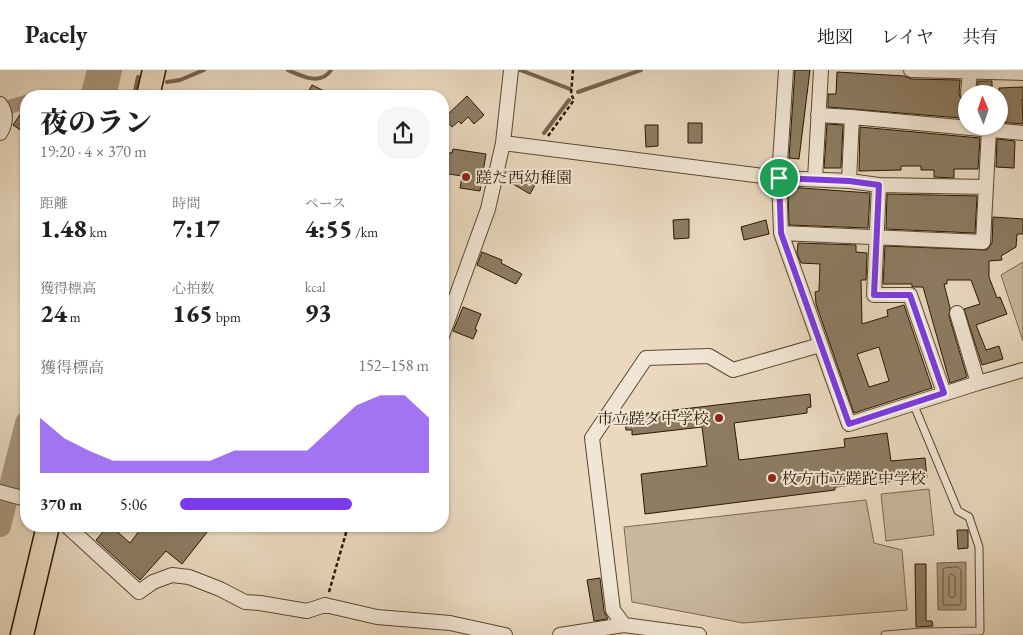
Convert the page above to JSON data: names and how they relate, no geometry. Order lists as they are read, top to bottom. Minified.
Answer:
{"places":["蹉だ西幼稚園","市立蹉ダ中学校","枚方市立蹉跎中学校"],"north":"top","page":{"header":"Pacely","nav":["地図","レイヤ","共有"],"heading":["夜のラン","19:20 · 4 × 370 m"],"stats":[["距離","1.48 km"],["時間","7:17"],["ペース","4:55 /km"],["獲得標高","24 m"],["心拍数","165 bpm"],["kcal","93"]],"chart":["獲得標高","152–158 m"],"list":[{"name":"370 m","note":"5:06"}]}}
